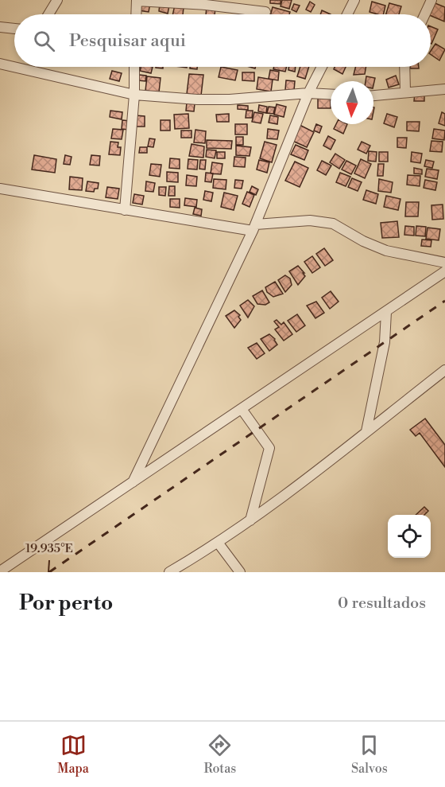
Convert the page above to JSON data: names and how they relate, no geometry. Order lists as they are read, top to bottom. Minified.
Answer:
{"north":"bottom","page":{"search":"Pesquisar aqui","heading":["Por perto","0 resultados"],"nav":["Mapa","Rotas","Salvos"]},"coordinates":["19.935°E"]}
